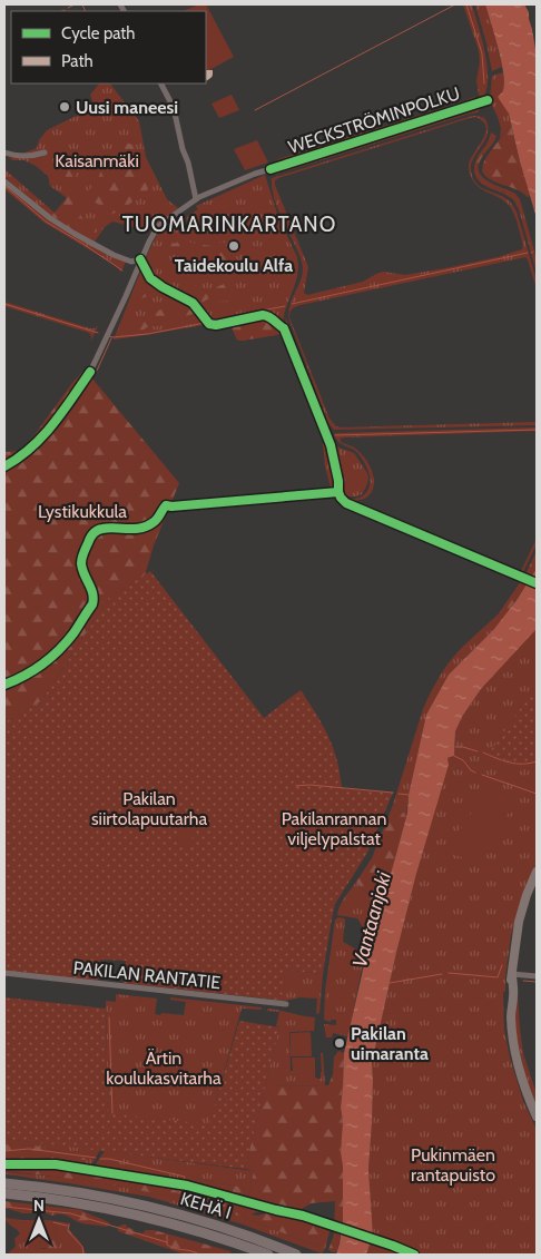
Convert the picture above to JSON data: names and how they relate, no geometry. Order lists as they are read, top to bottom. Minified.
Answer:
{"streets":{"highway":["KEHÄ I"],"street":["WECKSTRÖMINPOLKU","PAKILAN RANTATIE"]},"districts":["TUOMARINKARTANO"],"water":["Vantaanjoki"],"parks":["Kaisanmäki","Lystikukkula","Pakilan siirtolapuutarha","Pakilanrannan viljelypalstat","Ärtin koulukasvitarha","Pukinmäen rantapuisto"],"places":["Uusi maneesi","Taidekoulu Alfa","Pakilan uimaranta"],"legend":["Cycle path","Path"],"north":"top"}
